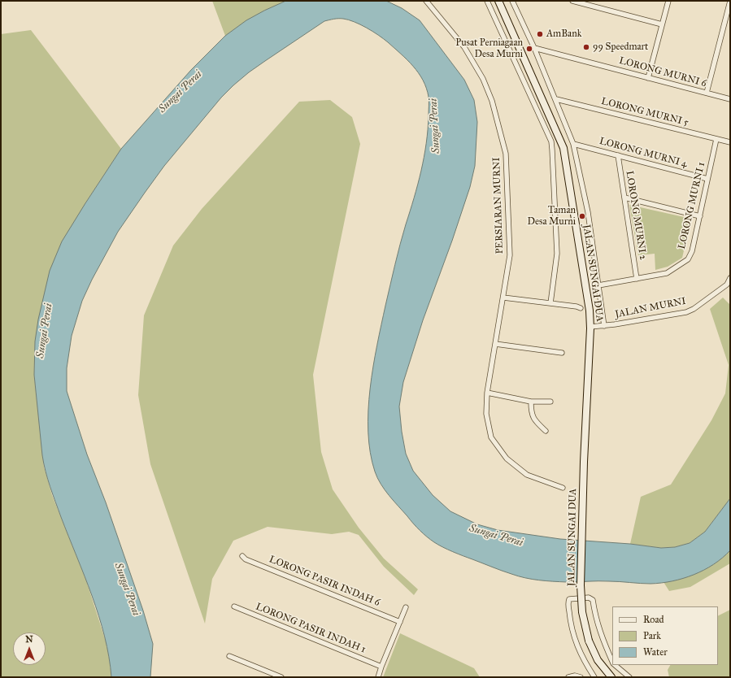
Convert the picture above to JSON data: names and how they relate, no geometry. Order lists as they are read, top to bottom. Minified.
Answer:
{"streets":{"main road":["JALAN SUNGAI DUA"],"street":["LORONG MURNI 6","LORONG MURNI 5","LORONG MURNI 4","PERSIARAN MURNI","LORONG MURNI 1","LORONG MURNI 2","JALAN MURNI","LORONG PASIR INDAH 6","LORONG PASIR INDAH 1"]},"crossings":[["LORONG MURNI 5","LORONG MURNI 1"],["LORONG MURNI 4","LORONG MURNI 1"],["LORONG MURNI 4","LORONG MURNI 2"],["LORONG MURNI 1","LORONG MURNI 2"],["JALAN SUNGAI DUA","JALAN MURNI"]],"water":["Sungai Perai"],"places":["AmBank","99 Speedmart","Pusat Perniagaan Desa Murni","Taman Desa Murni"],"legend":["Road","Park","Water"],"north":"top"}
